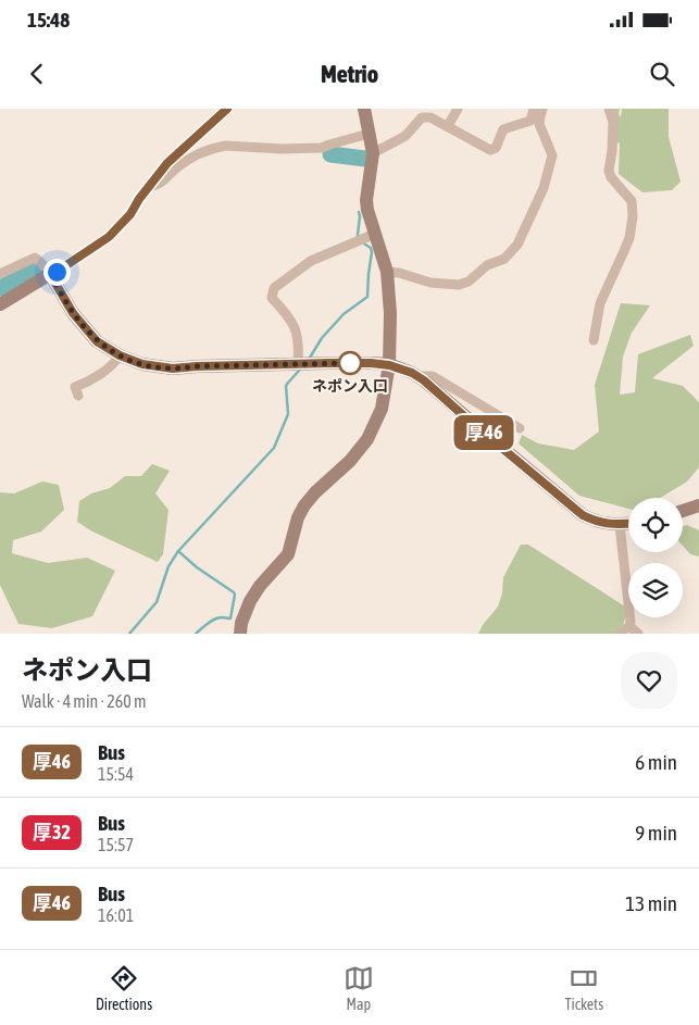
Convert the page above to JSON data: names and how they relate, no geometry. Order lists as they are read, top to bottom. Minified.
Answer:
{"places":["ネポン入口"],"lines":["bus line 厚46"],"page":{"status":"15:48","header":"Metrio","on_map":"厚46","heading":["ネポン入口","Walk · 4 min · 260 m"],"list":[{"mark":"厚46","name":"Bus","note":"15:54","value":"6 min"},{"mark":"厚32","name":"Bus","note":"15:57","value":"9 min"},{"mark":"厚46","name":"Bus","note":"16:01","value":"13 min"}],"tabs":["Directions","Map","Tickets"]}}
